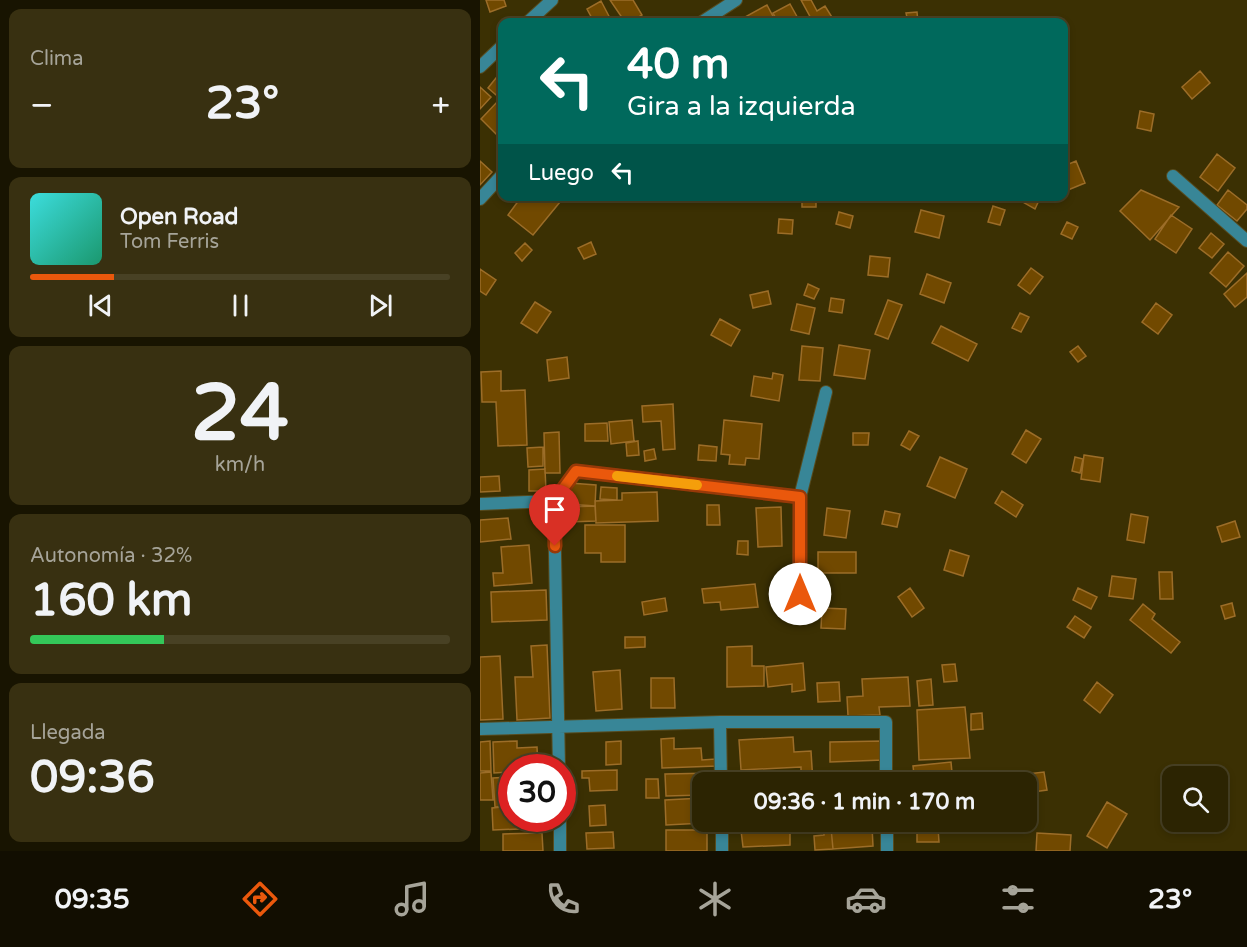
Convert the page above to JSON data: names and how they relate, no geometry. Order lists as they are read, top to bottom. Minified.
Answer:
{"page":{"tile":["Clima",["24","km/h"],["Autonomía · 32%","160 km"],["Llegada","09:36"]],"turn":["40 m","Gira a la izquierda"],"heat":["−","23°","+"],"then":"Luego","song":["Open Road","Tom Ferris"],"limit":"30","trip":"09:36 · 1 min · 170 m","tabs":["09:35","23°"]}}
